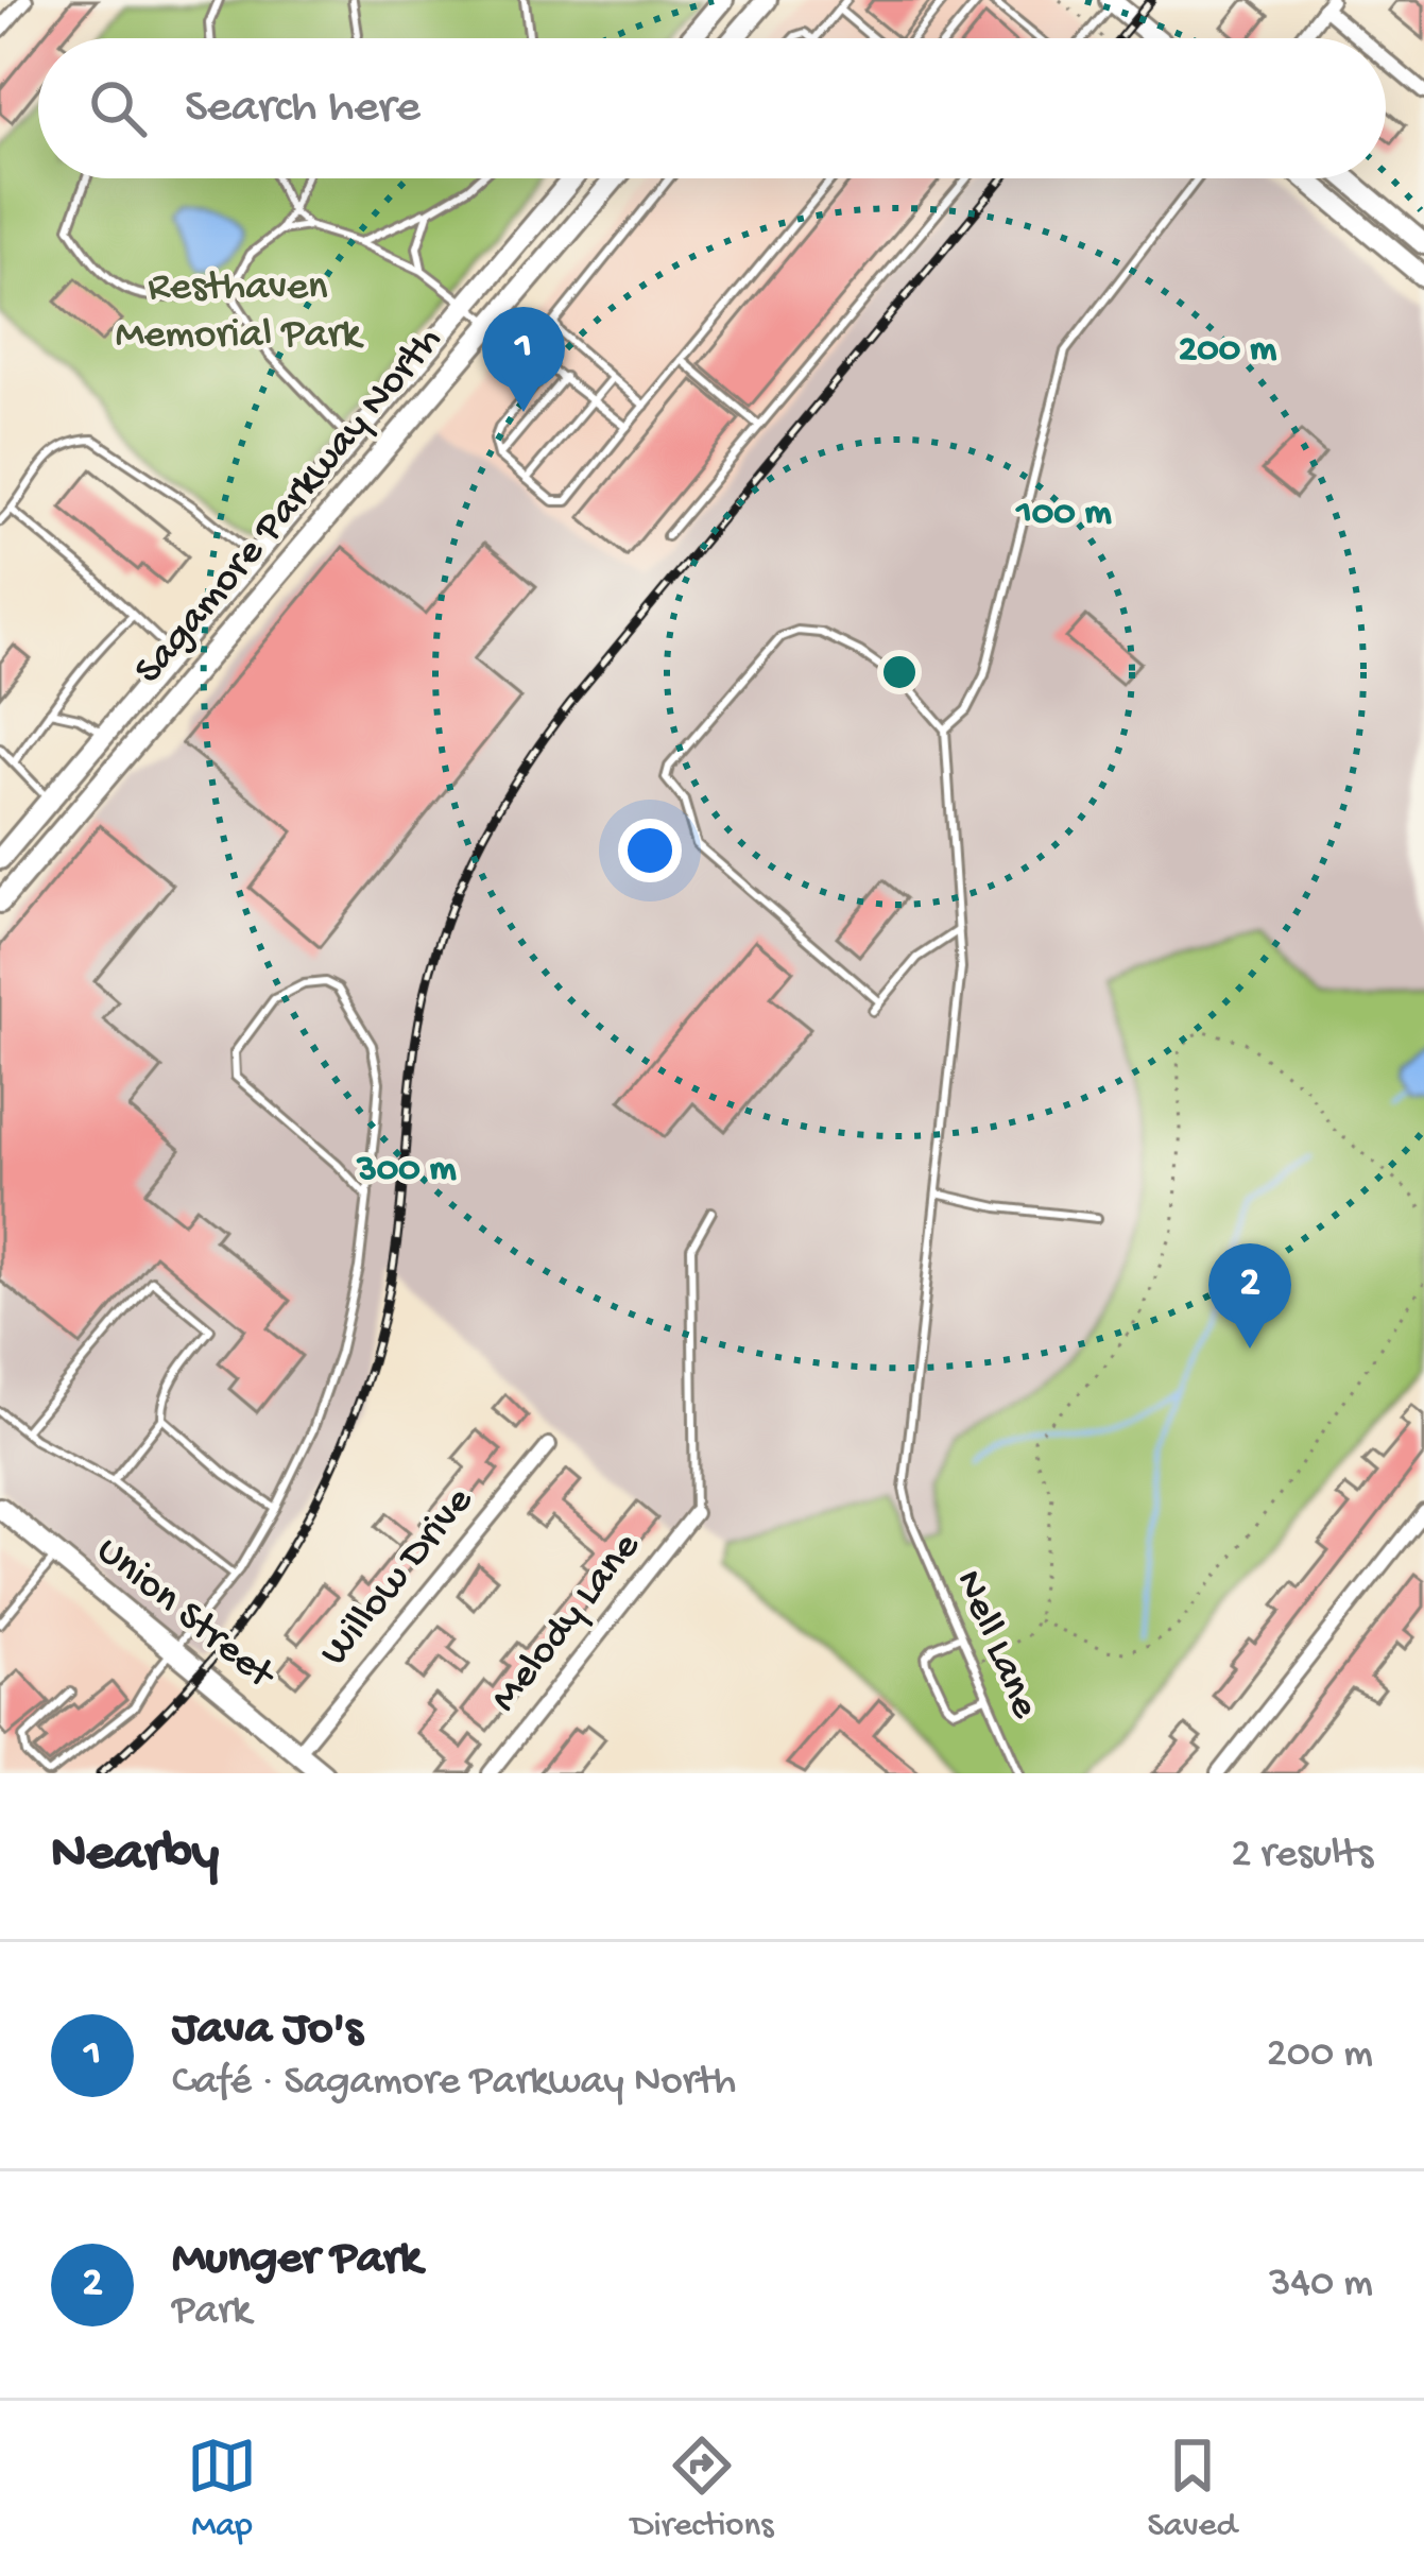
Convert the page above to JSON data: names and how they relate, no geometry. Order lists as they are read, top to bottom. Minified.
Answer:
{"streets":{"main road":["Sagamore Parkway North","Union Street"],"street":["Willow Drive","Melody Lane"],"lane":["Nell Lane"]},"crossings":[["Willow Drive","Union Street"]],"parks":["Resthaven Memorial Park"],"page":{"search":"Search here","pins":["1","2"],"heading":["Nearby","2 results"],"list":[{"mark":"1","name":"Java Jo's","note":"Café · Sagamore Parkway North","value":"200 m"},{"mark":"2","name":"Munger Park","note":"Park","value":"340 m"}],"nav":["Map","Directions","Saved"]},"rings":["200 m","100 m","300 m"]}
